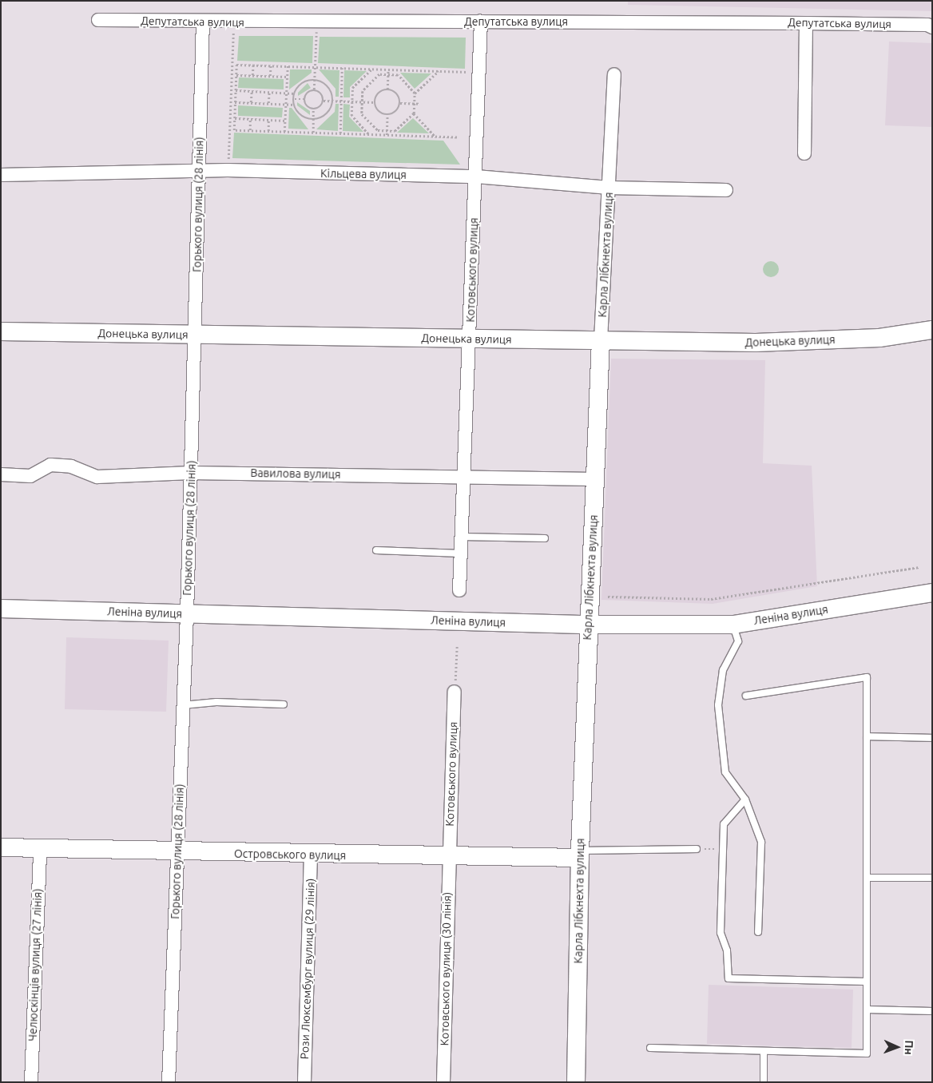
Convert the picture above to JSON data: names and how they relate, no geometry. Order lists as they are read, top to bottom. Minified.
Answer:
{"streets":{"street":["Депутатська вулиця","Кільцева вулиця","Горького вулиця (28 лiнiя)","Карла Лібкнехта вулиця","Котовського вулиця","Донецька вулиця","Вавилова вулиця","Леніна вулиця","Островського вулиця","Челюскінців вулиця (27 лiнiя)","Рози Люксембург вулиця (29 лiнiя)","Котовського вулиця (30 лiнiя)"]},"crossings":[["Депутатська вулиця","Горького вулиця (28 лiнiя)"],["Депутатська вулиця","Котовського вулиця"],["Кільцева вулиця","Горького вулиця (28 лiнiя)"],["Кільцева вулиця","Карла Лібкнехта вулиця"],["Кільцева вулиця","Котовського вулиця"],["Горького вулиця (28 лiнiя)","Донецька вулиця"],["Горького вулиця (28 лiнiя)","Вавилова вулиця"],["Горького вулиця (28 лiнiя)","Леніна вулиця"],["Горького вулиця (28 лiнiя)","Островського вулиця"],["Карла Лібкнехта вулиця","Донецька вулиця"],["Карла Лібкнехта вулиця","Вавилова вулиця"],["Карла Лібкнехта вулиця","Леніна вулиця"],["Карла Лібкнехта вулиця","Островського вулиця"],["Котовського вулиця","Донецька вулиця"],["Котовського вулиця","Вавилова вулиця"],["Котовського вулиця","Островського вулиця"],["Котовського вулиця","Котовського вулиця (30 лiнiя)"],["Островського вулиця","Челюскінців вулиця (27 лiнiя)"],["Островського вулиця","Рози Люксембург вулиця (29 лiнiя)"],["Островського вулиця","Котовського вулиця (30 лiнiя)"]],"north":"right"}
